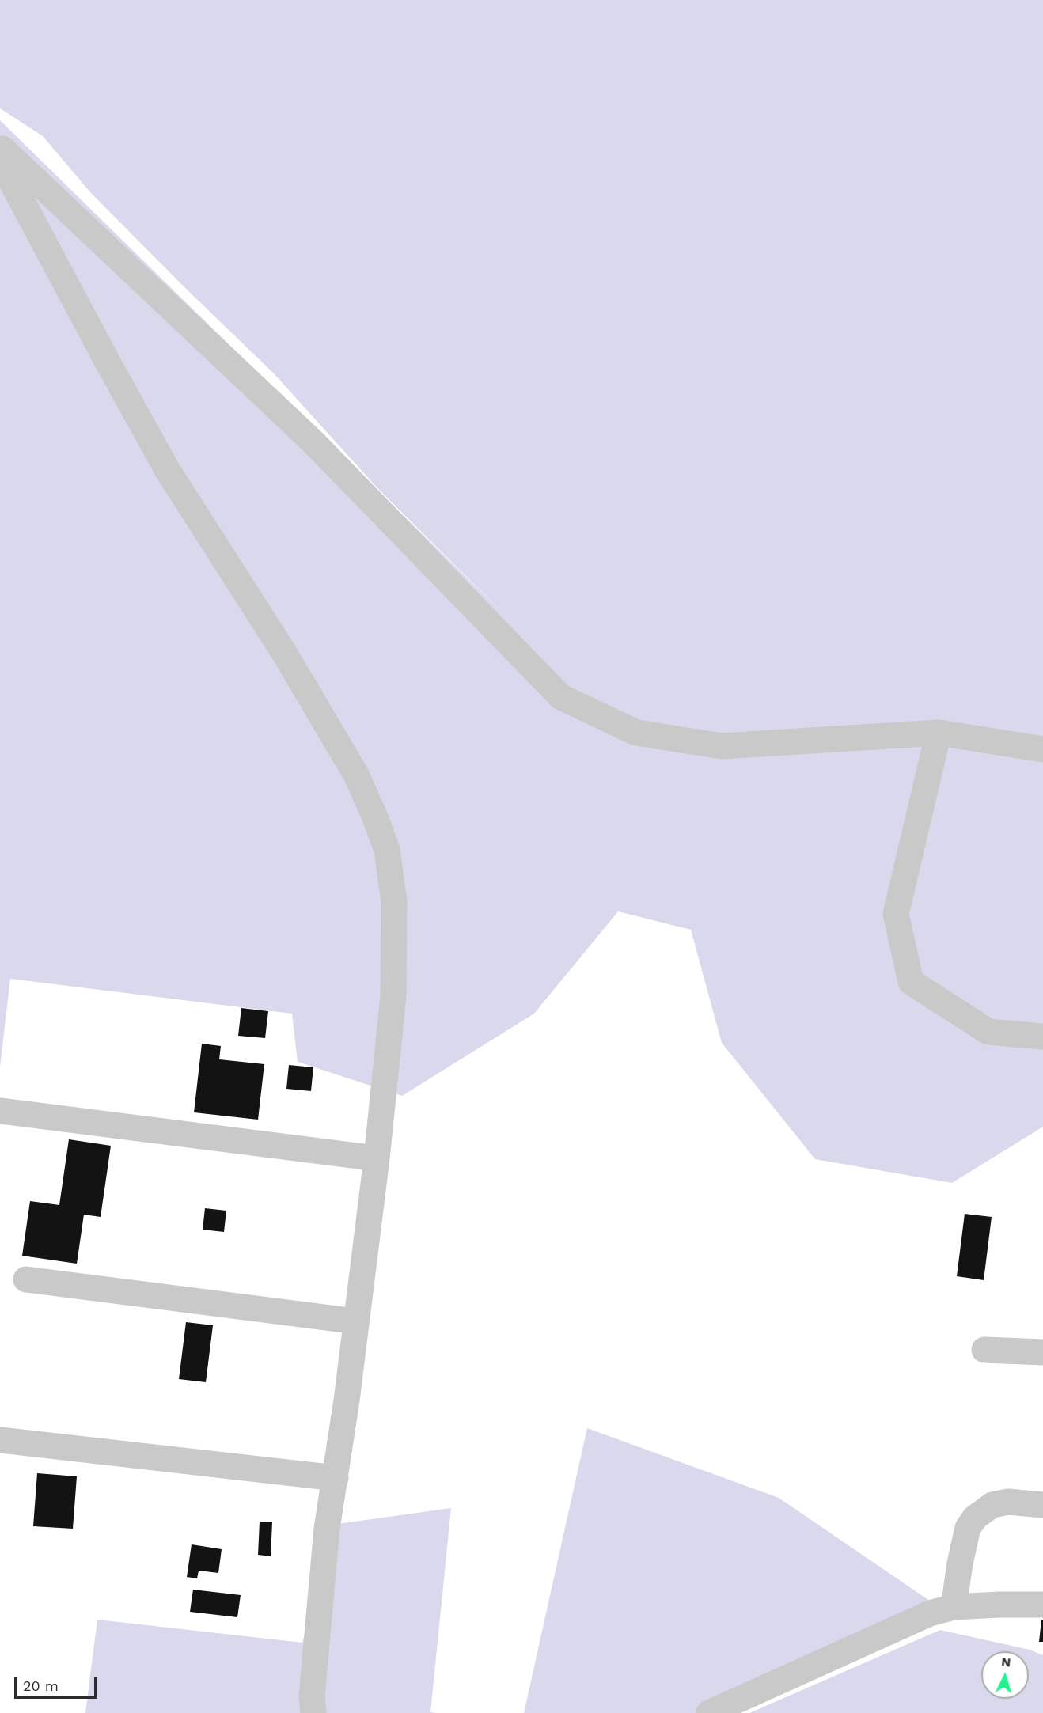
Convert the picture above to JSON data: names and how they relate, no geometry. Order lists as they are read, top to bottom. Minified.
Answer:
{"scale_bar":"20 m","north":"top"}
